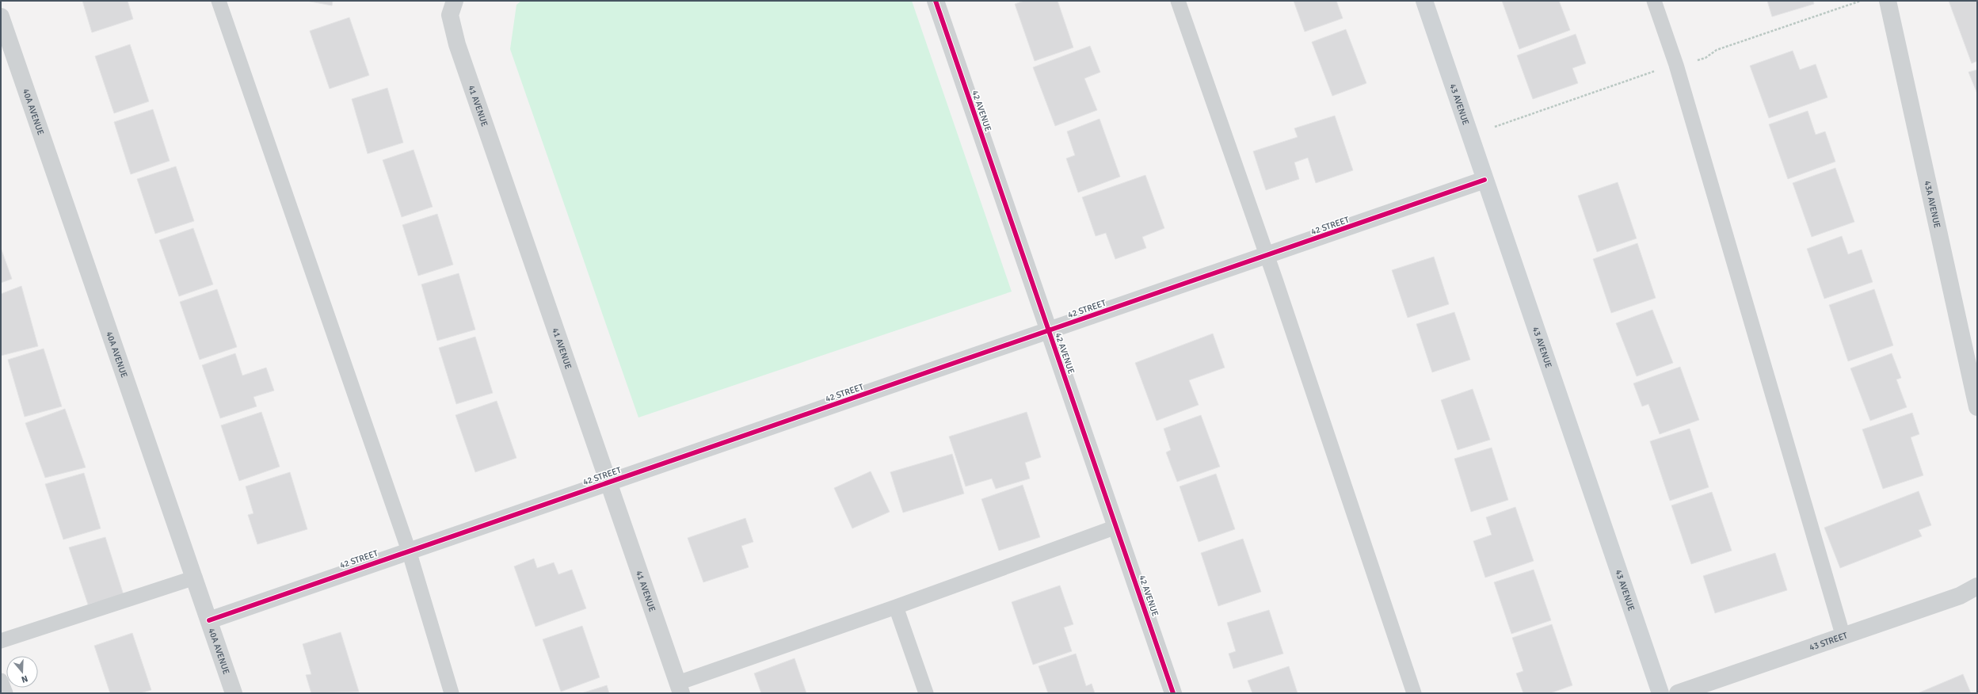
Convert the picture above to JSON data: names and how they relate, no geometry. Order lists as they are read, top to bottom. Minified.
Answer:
{"streets":{"street":["43 AVENUE","41 AVENUE","42 AVENUE","40A AVENUE","43A AVENUE","42 STREET","43 STREET"]},"crossings":[["43 AVENUE","42 STREET"],["41 AVENUE","42 STREET"],["42 AVENUE","42 STREET"],["40A AVENUE","42 STREET"]],"north":"bottom"}
